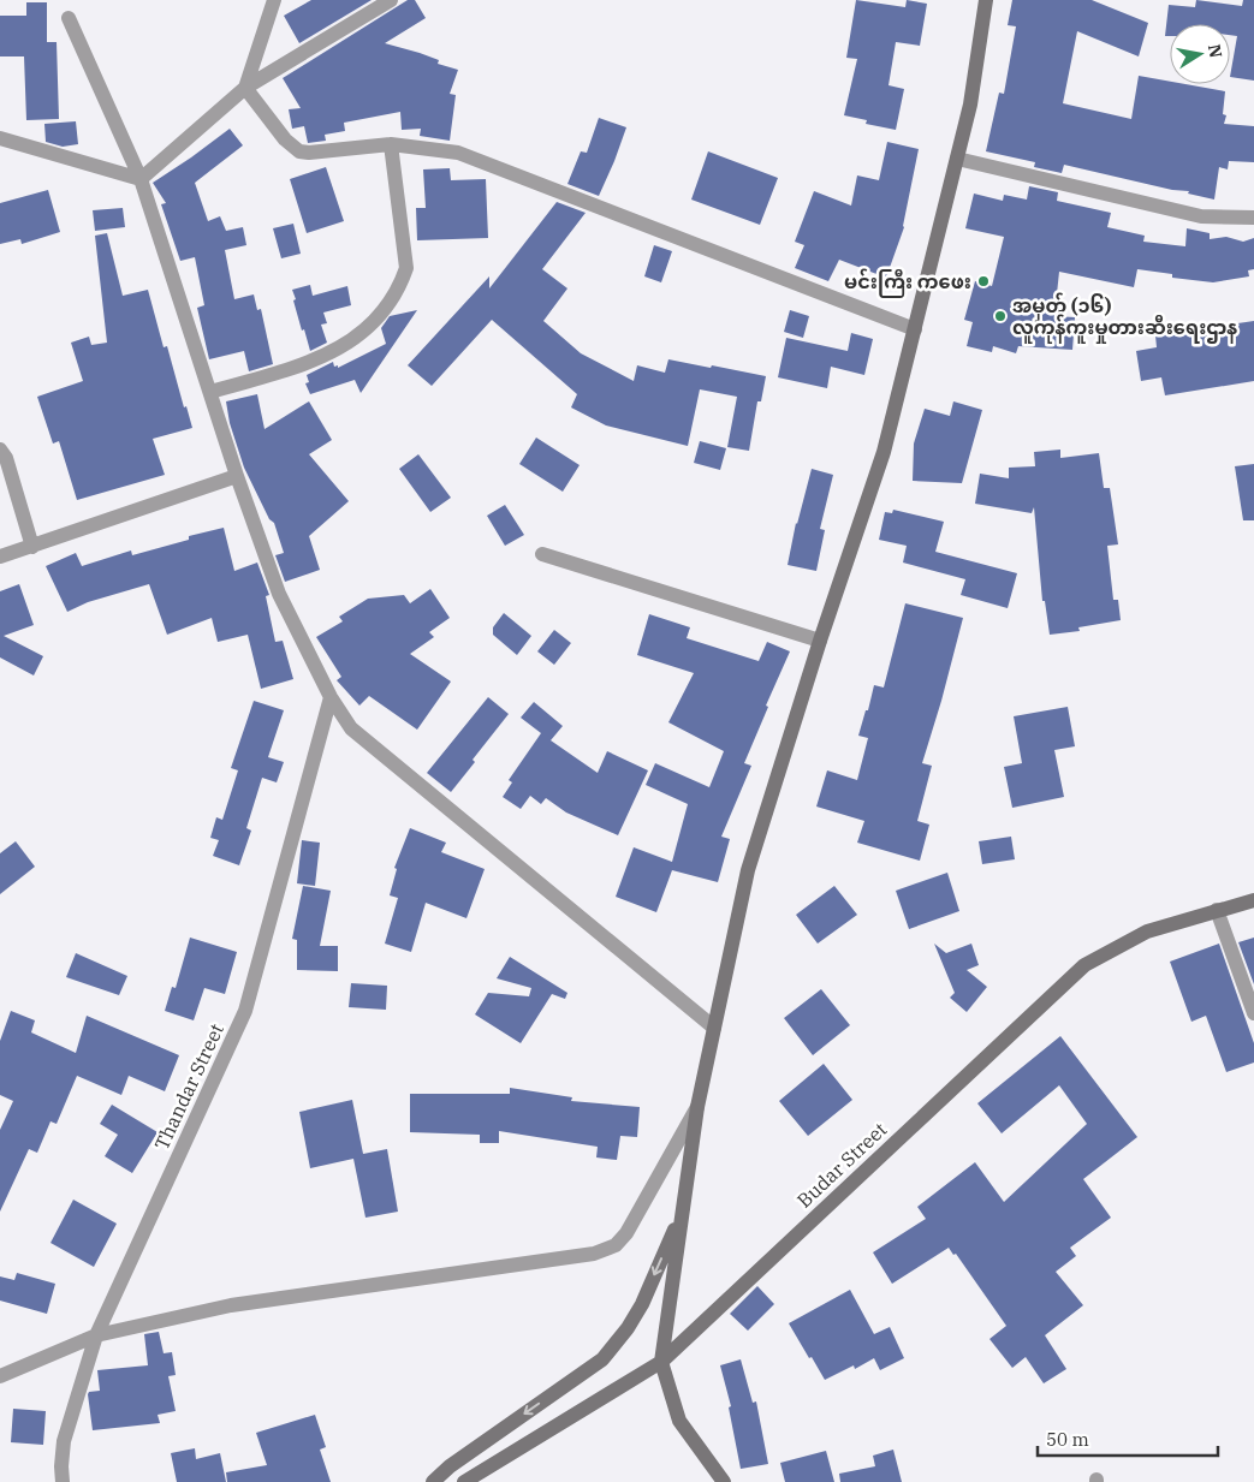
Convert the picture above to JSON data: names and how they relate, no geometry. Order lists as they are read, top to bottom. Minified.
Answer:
{"streets":{"main road":["Budar Street"],"street":["Thandar Street"]},"places":["မင်းကြီး ကဖေး","အမှတ် (၁၆) လူကုန်ကူးမှုတားဆီးရေးဌာန"],"scale_bar":"50 m","north":"right"}
